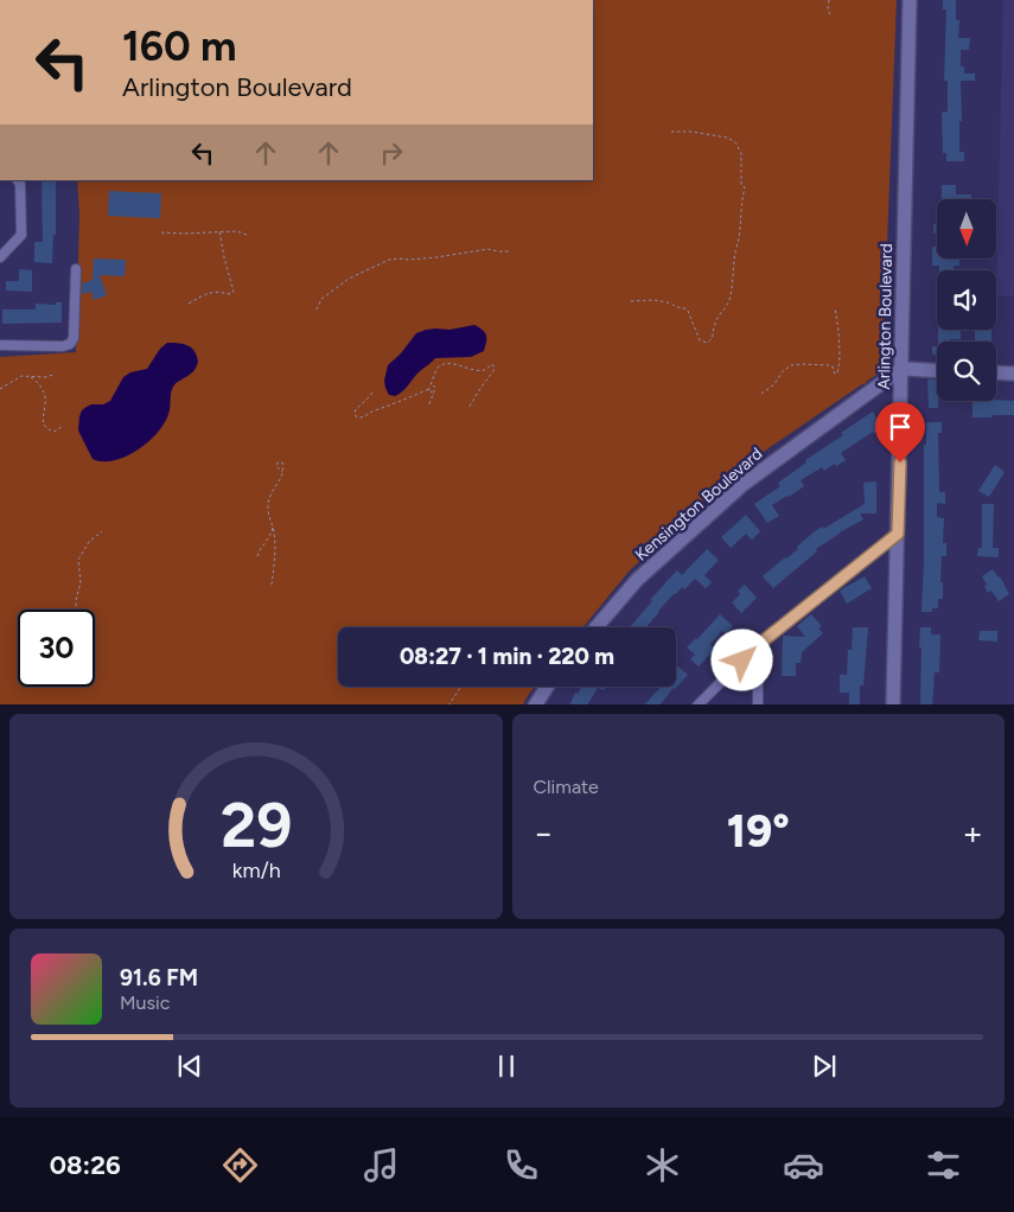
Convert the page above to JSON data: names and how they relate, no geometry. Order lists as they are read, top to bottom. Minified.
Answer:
{"streets":{"street":["Arlington Boulevard","Kensington Boulevard"]},"crossings":[["Arlington Boulevard","Kensington Boulevard"]],"north":"bottom","page":{"turn":["160 m","Arlington Boulevard"],"limit":"30","trip":"08:27 · 1 min · 220 m","tile":"Climate","heat":["−","19°","+"],"song":["91.6 FM","Music"],"tabs":"08:26","gauge":["29","km/h"]}}
